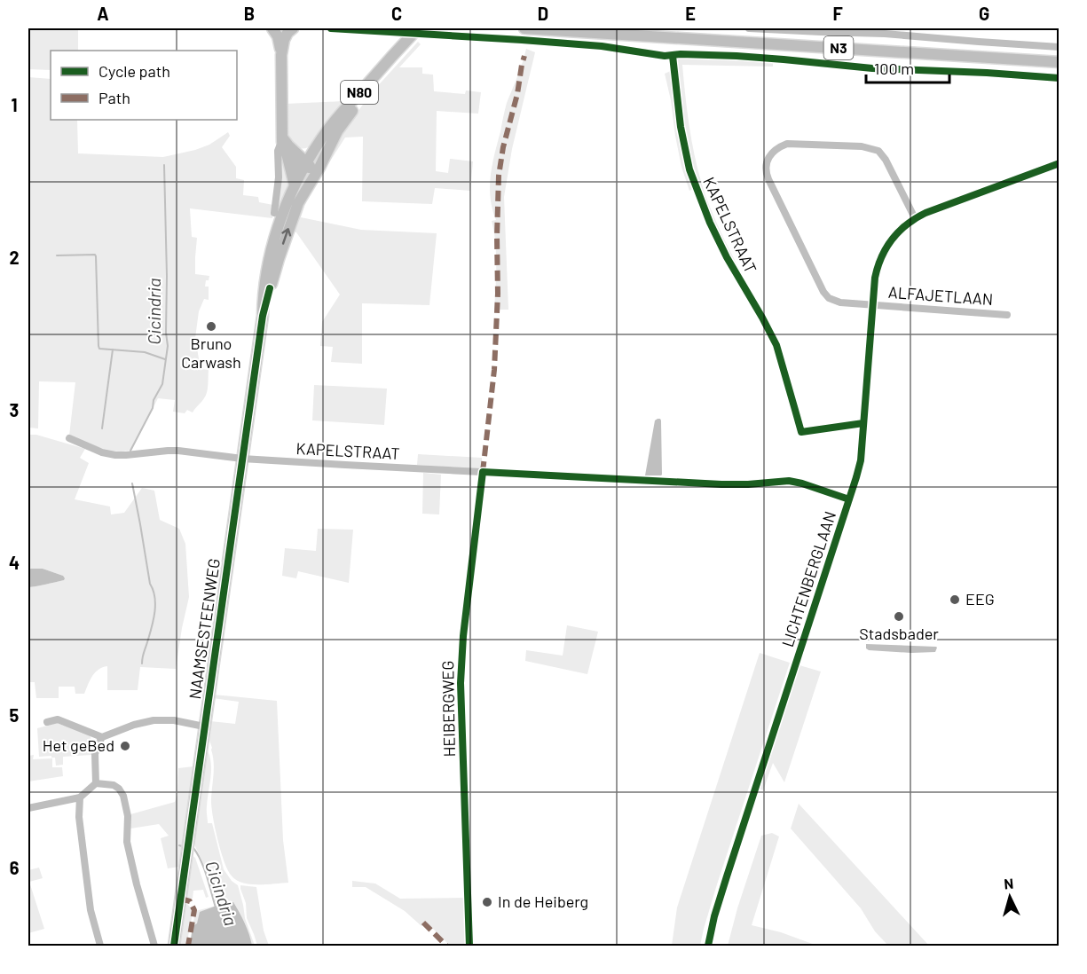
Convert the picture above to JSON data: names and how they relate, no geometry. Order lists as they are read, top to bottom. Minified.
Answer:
{"streets":{"main road":["N3","N80","NAAMSESTEENWEG"],"street":["KAPELSTRAAT","ALFAJETLAAN","LICHTENBERGLAAN","HEIBERGWEG"]},"crossings":[["N80","NAAMSESTEENWEG"],["KAPELSTRAAT","LICHTENBERGLAAN"],["KAPELSTRAAT","NAAMSESTEENWEG"],["KAPELSTRAAT","HEIBERGWEG"],["ALFAJETLAAN","LICHTENBERGLAAN"]],"water":["Cicindria"],"places":["Bruno Carwash","EEG","Stadsbader","Het geBed","In de Heiberg"],"legend":["Cycle path","Path"],"scale_bar":"100 m","north":"top","grid":{"columns":["A","B","C","D","E","F","G"],"rows":["1","2","3","4","5","6"]}}
